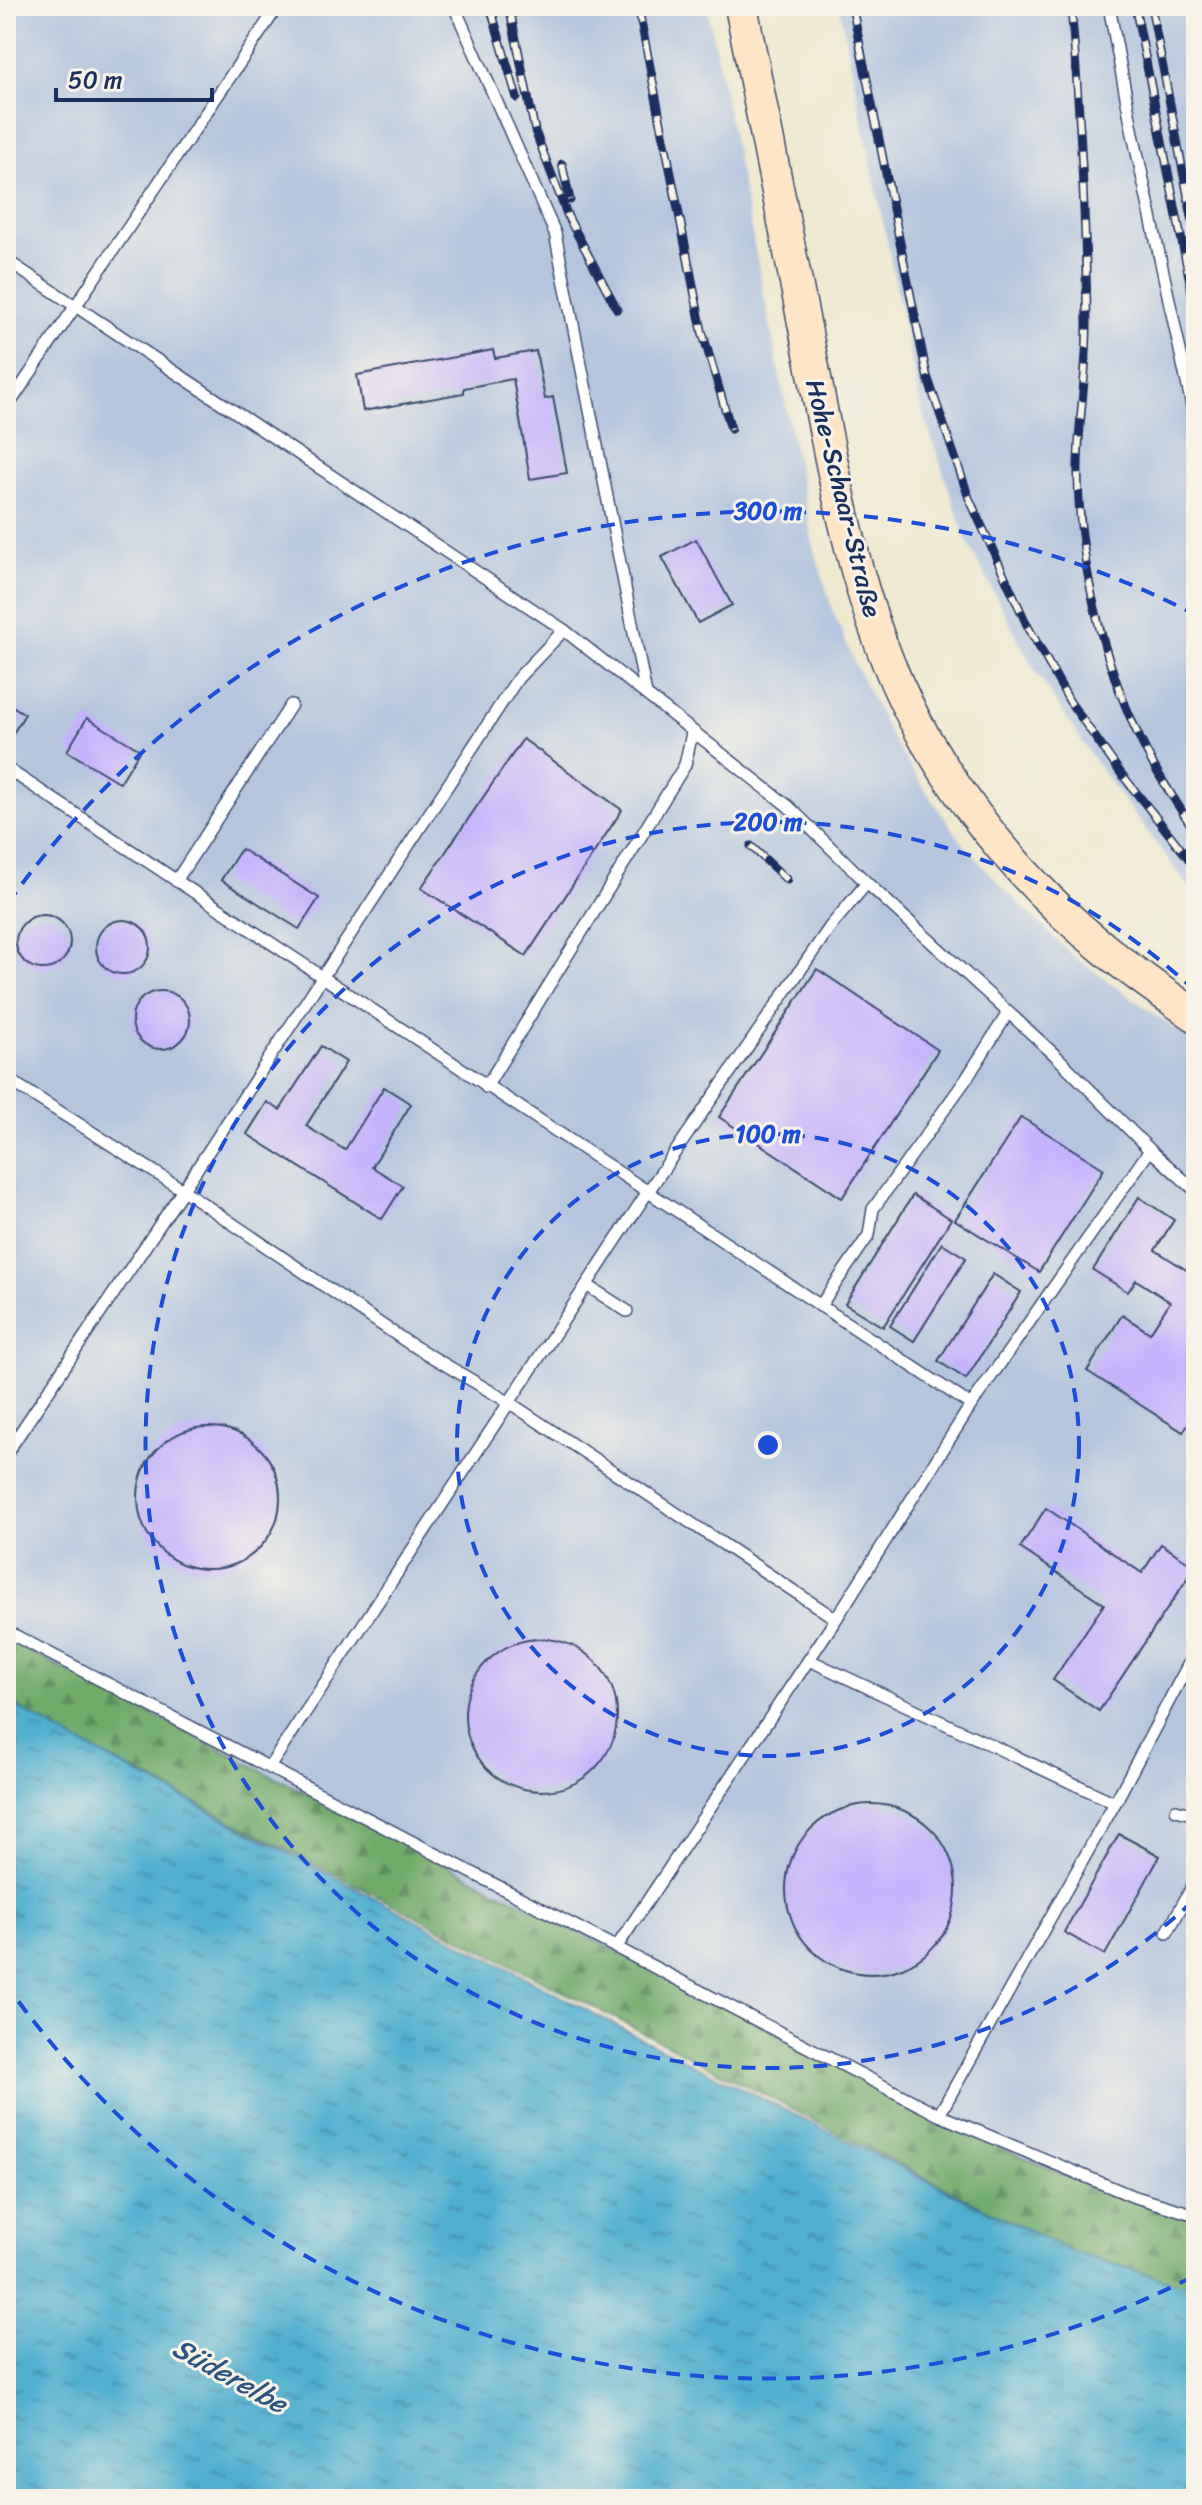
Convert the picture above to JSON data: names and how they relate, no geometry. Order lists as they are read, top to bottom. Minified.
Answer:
{"streets":{"main road":["Hohe-Schaar-Straße"]},"water":["Süderelbe"],"scale_bar":"50 m","rings":["300 m","200 m","100 m"]}
